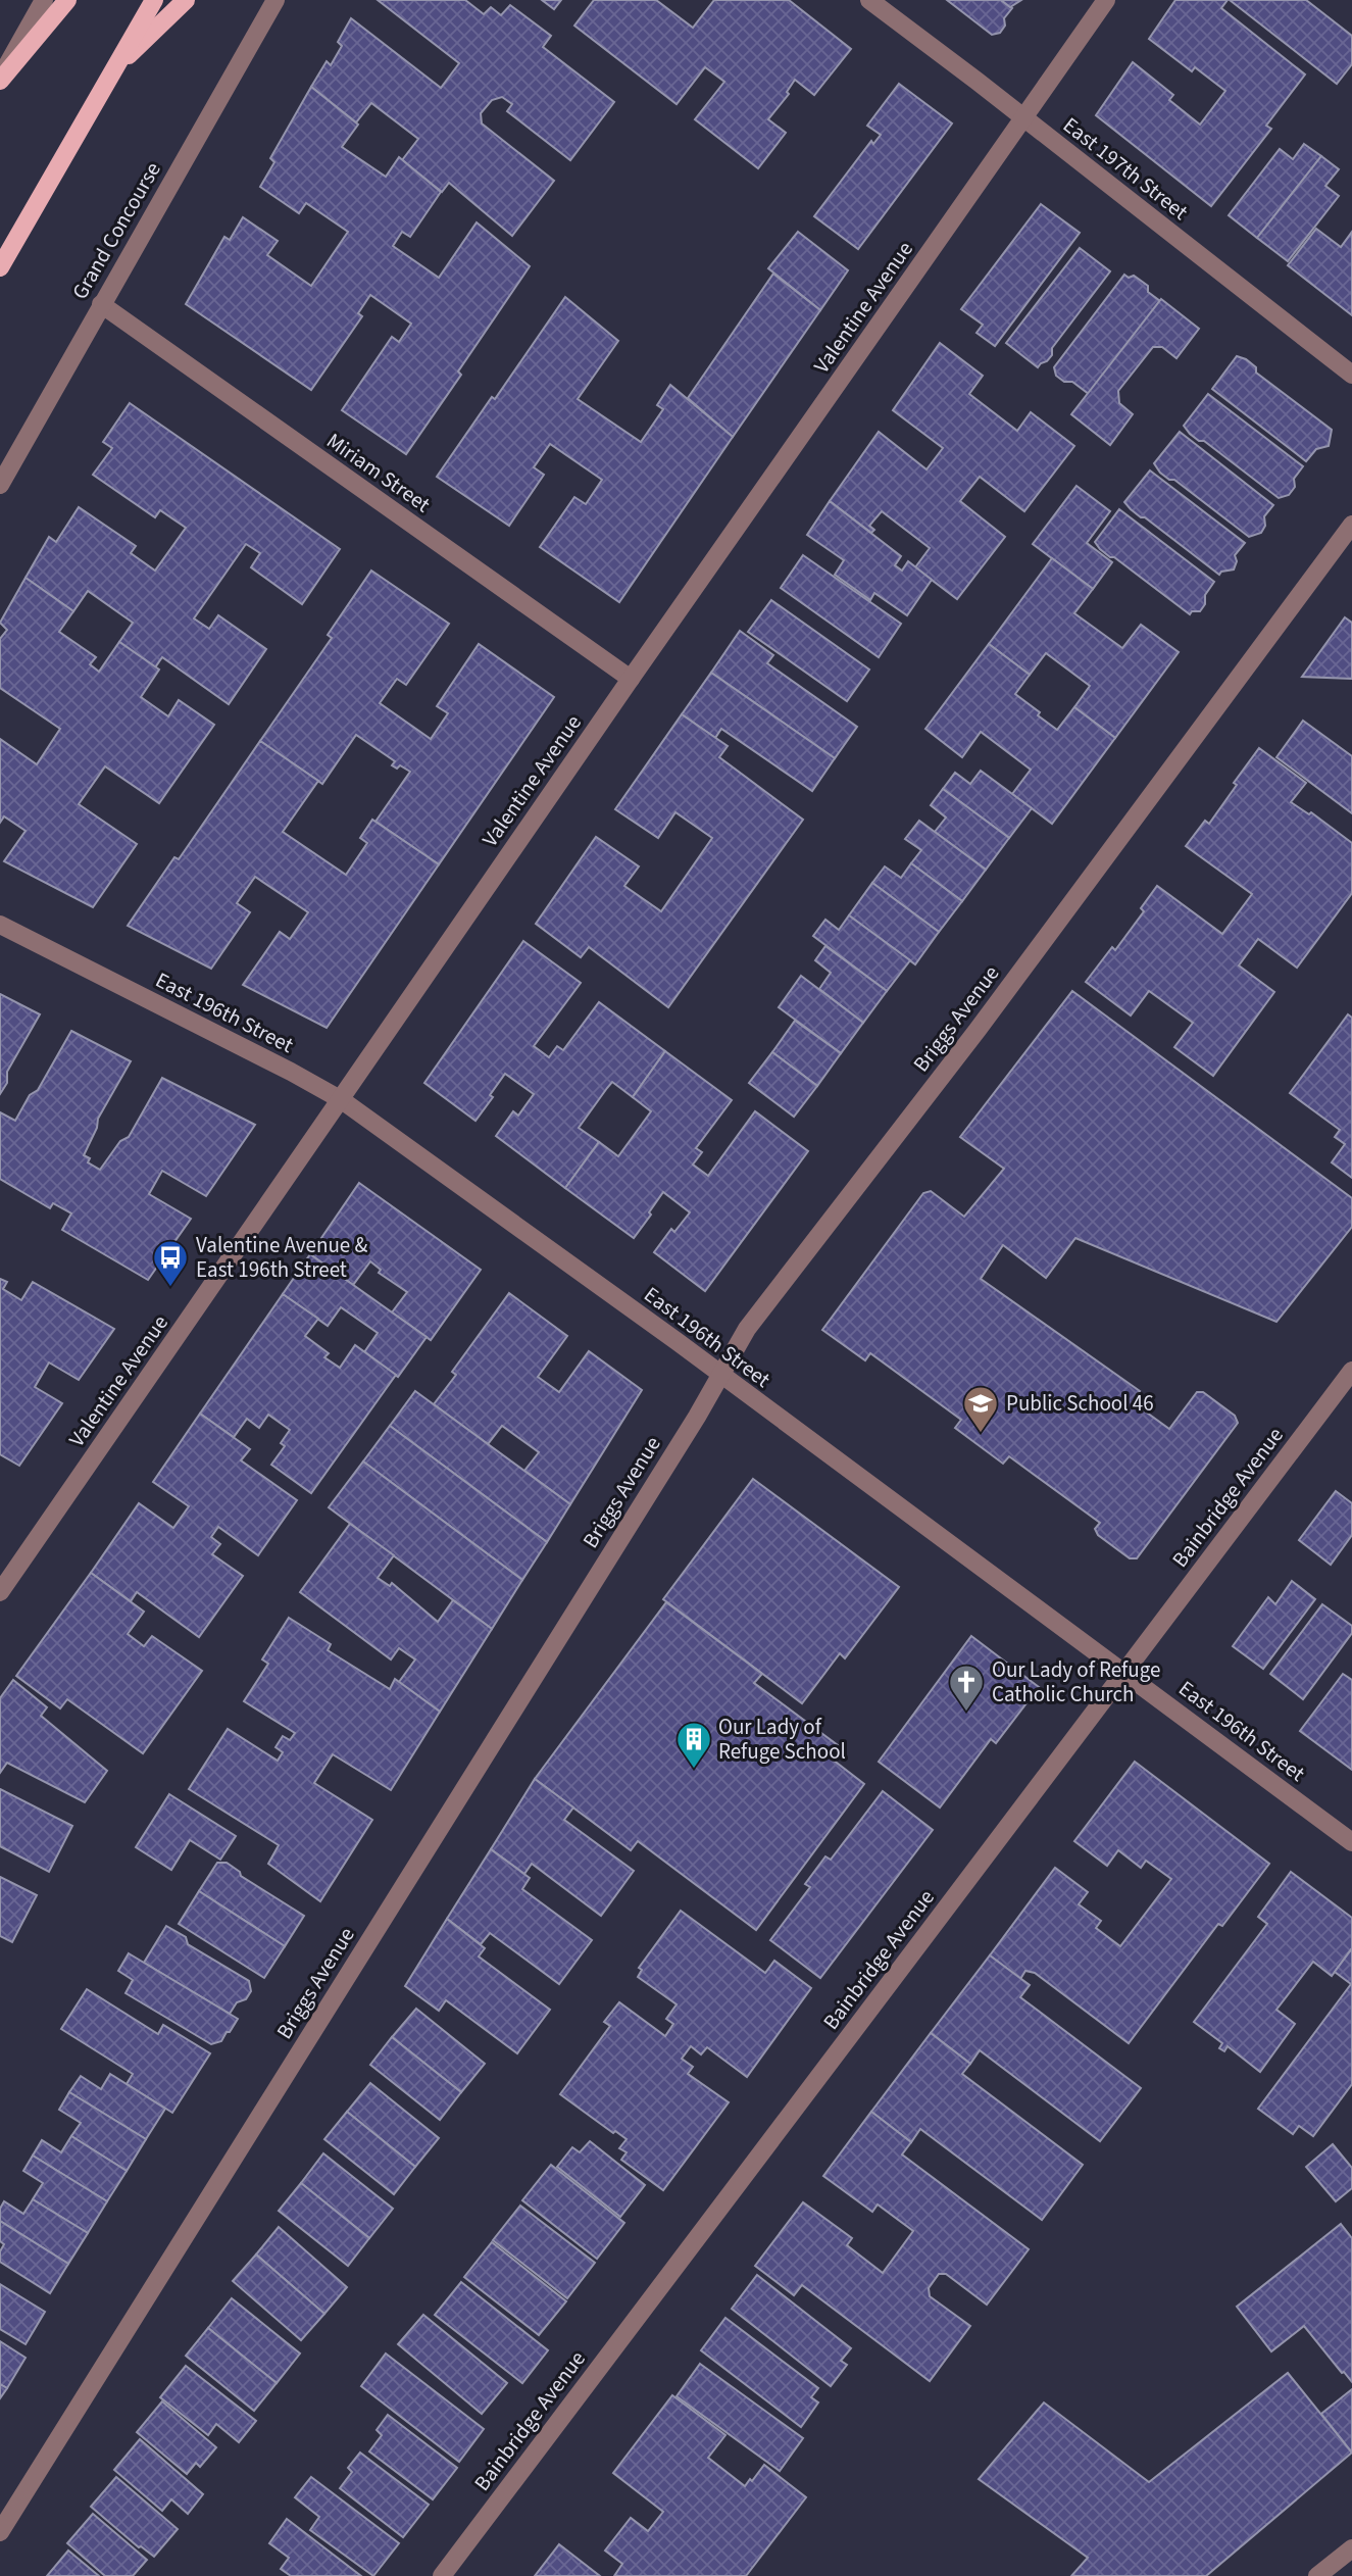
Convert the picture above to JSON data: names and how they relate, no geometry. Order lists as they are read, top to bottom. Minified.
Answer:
{"streets":{"street":["East 197th Street","Grand Concourse","Valentine Avenue","Miriam Street","East 196th Street","Briggs Avenue","Bainbridge Avenue"]},"crossings":[["East 197th Street","Valentine Avenue"],["Grand Concourse","Miriam Street"],["Valentine Avenue","Miriam Street"],["Valentine Avenue","East 196th Street"],["East 196th Street","Briggs Avenue"],["East 196th Street","Bainbridge Avenue"]],"places":{"bus stop":["Valentine Avenue & East 196th Street"],"school or university":["Public School 46"],"church":["Our Lady of Refuge Catholic Church"],"building":["Our Lady of Refuge School"]}}
